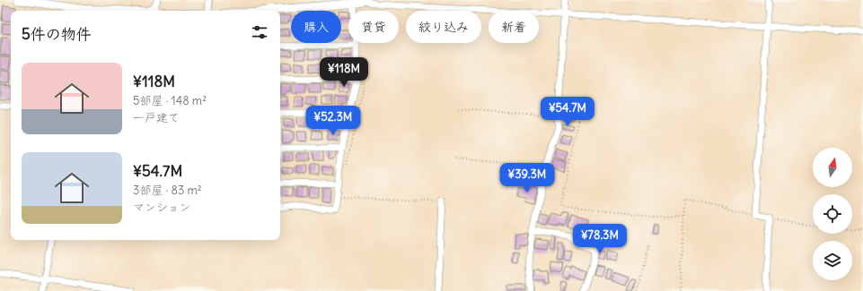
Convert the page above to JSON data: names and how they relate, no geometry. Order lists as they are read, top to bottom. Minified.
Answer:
{"north":"top","page":{"chip":["購入","賃貸","絞り込み","新着"],"heading":"5件の物件","list":[{"name":"¥118M","note":"5部屋 · 148 m² · 一戸建て"},{"name":"¥54.7M","note":"3部屋 · 83 m² · マンション"}],"price":["¥118M","¥54.7M","¥52.3M","¥39.3M","¥78.3M"]}}
